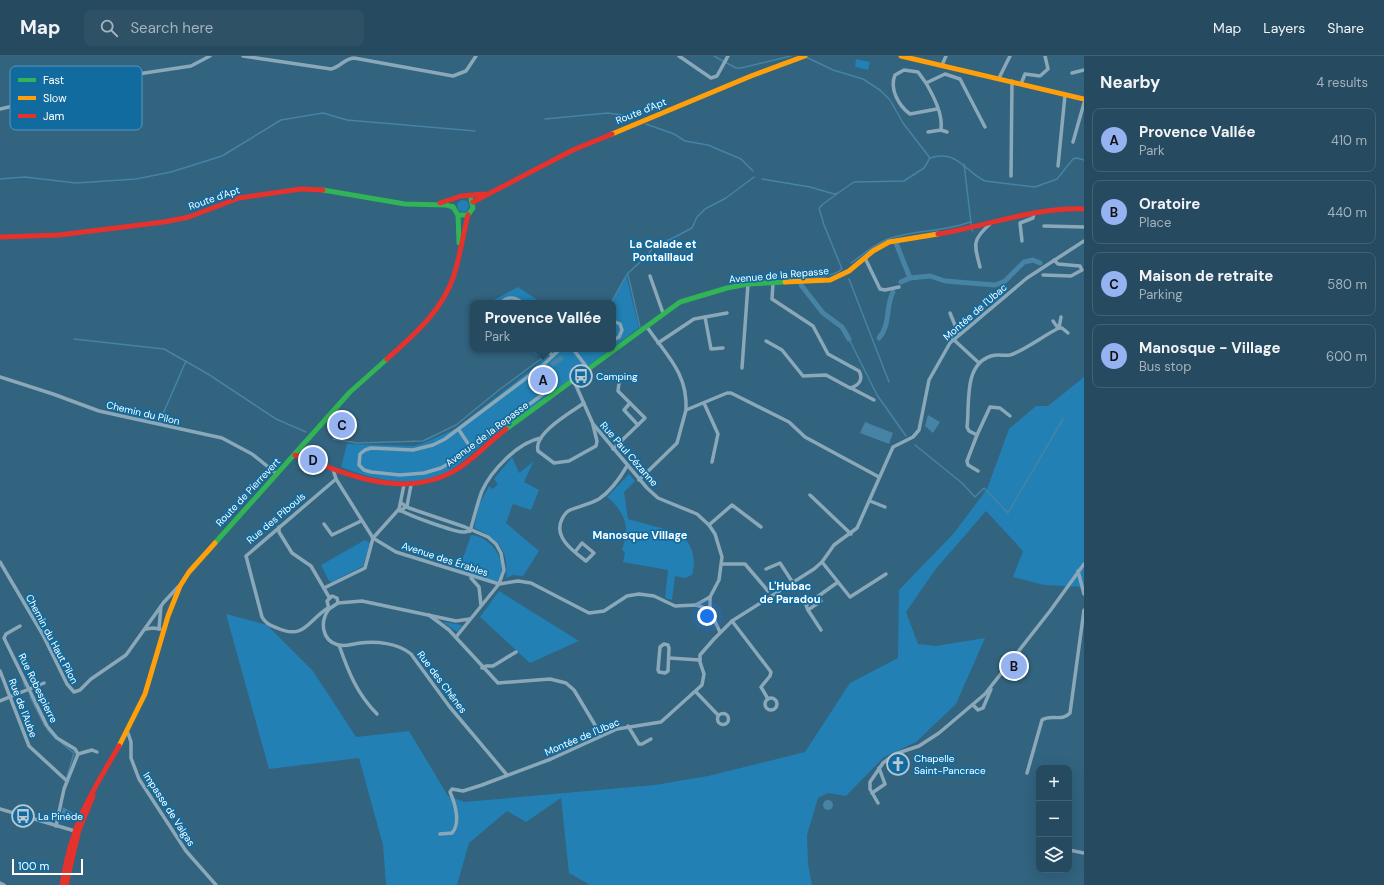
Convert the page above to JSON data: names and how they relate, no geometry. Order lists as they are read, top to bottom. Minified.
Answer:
{"streets":{"main road":["Route d'Apt","Avenue de la Repasse","Route de Pierrevert"],"street":["Montée de l'Ubac","Chemin du Pilon","Rue Paul Cézanne","Rue des Pibouls","Avenue des Érables","Chemin du Haut Pilon","Rue des Chênes","Rue Robespierre","Rue de l'Aube","Impasse de Valgas"]},"crossings":[["Route d'Apt","Route de Pierrevert"],["Avenue de la Repasse","Rue Paul Cézanne"],["Avenue de la Repasse","Route de Pierrevert"],["Avenue de la Repasse","Avenue des Érables"],["Montée de l'Ubac","Rue des Chênes"],["Chemin du Pilon","Route de Pierrevert"],["Route de Pierrevert","Chemin du Haut Pilon"],["Route de Pierrevert","Impasse de Valgas"],["Rue des Pibouls","Avenue des Érables"]],"districts":["La Calade et Pontaillaud","Manosque Village","L'Hubac de Paradou"],"places":{"bus stop":["Camping","La Pinède"],"church":["Chapelle Saint-Pancrace"]},"legend":["Fast","Slow","Jam"],"scale_bar":"100 m","page":{"header":"Map","search":"Search here","nav":["Map","Layers","Share"],"heading":["Nearby","4 results"],"list":[{"mark":"A","name":"Provence Vallée","note":"Park","value":"410 m"},{"mark":"B","name":"Oratoire","note":"Place","value":"440 m"},{"mark":"C","name":"Maison de retraite","note":"Parking","value":"580 m"},{"mark":"D","name":"Manosque - Village","note":"Bus stop","value":"600 m"}],"popup":["Provence Vallée","Park"],"pins":["A","C","D","B"],"map_buttons":["+","−"],"scale":"100 m"}}
